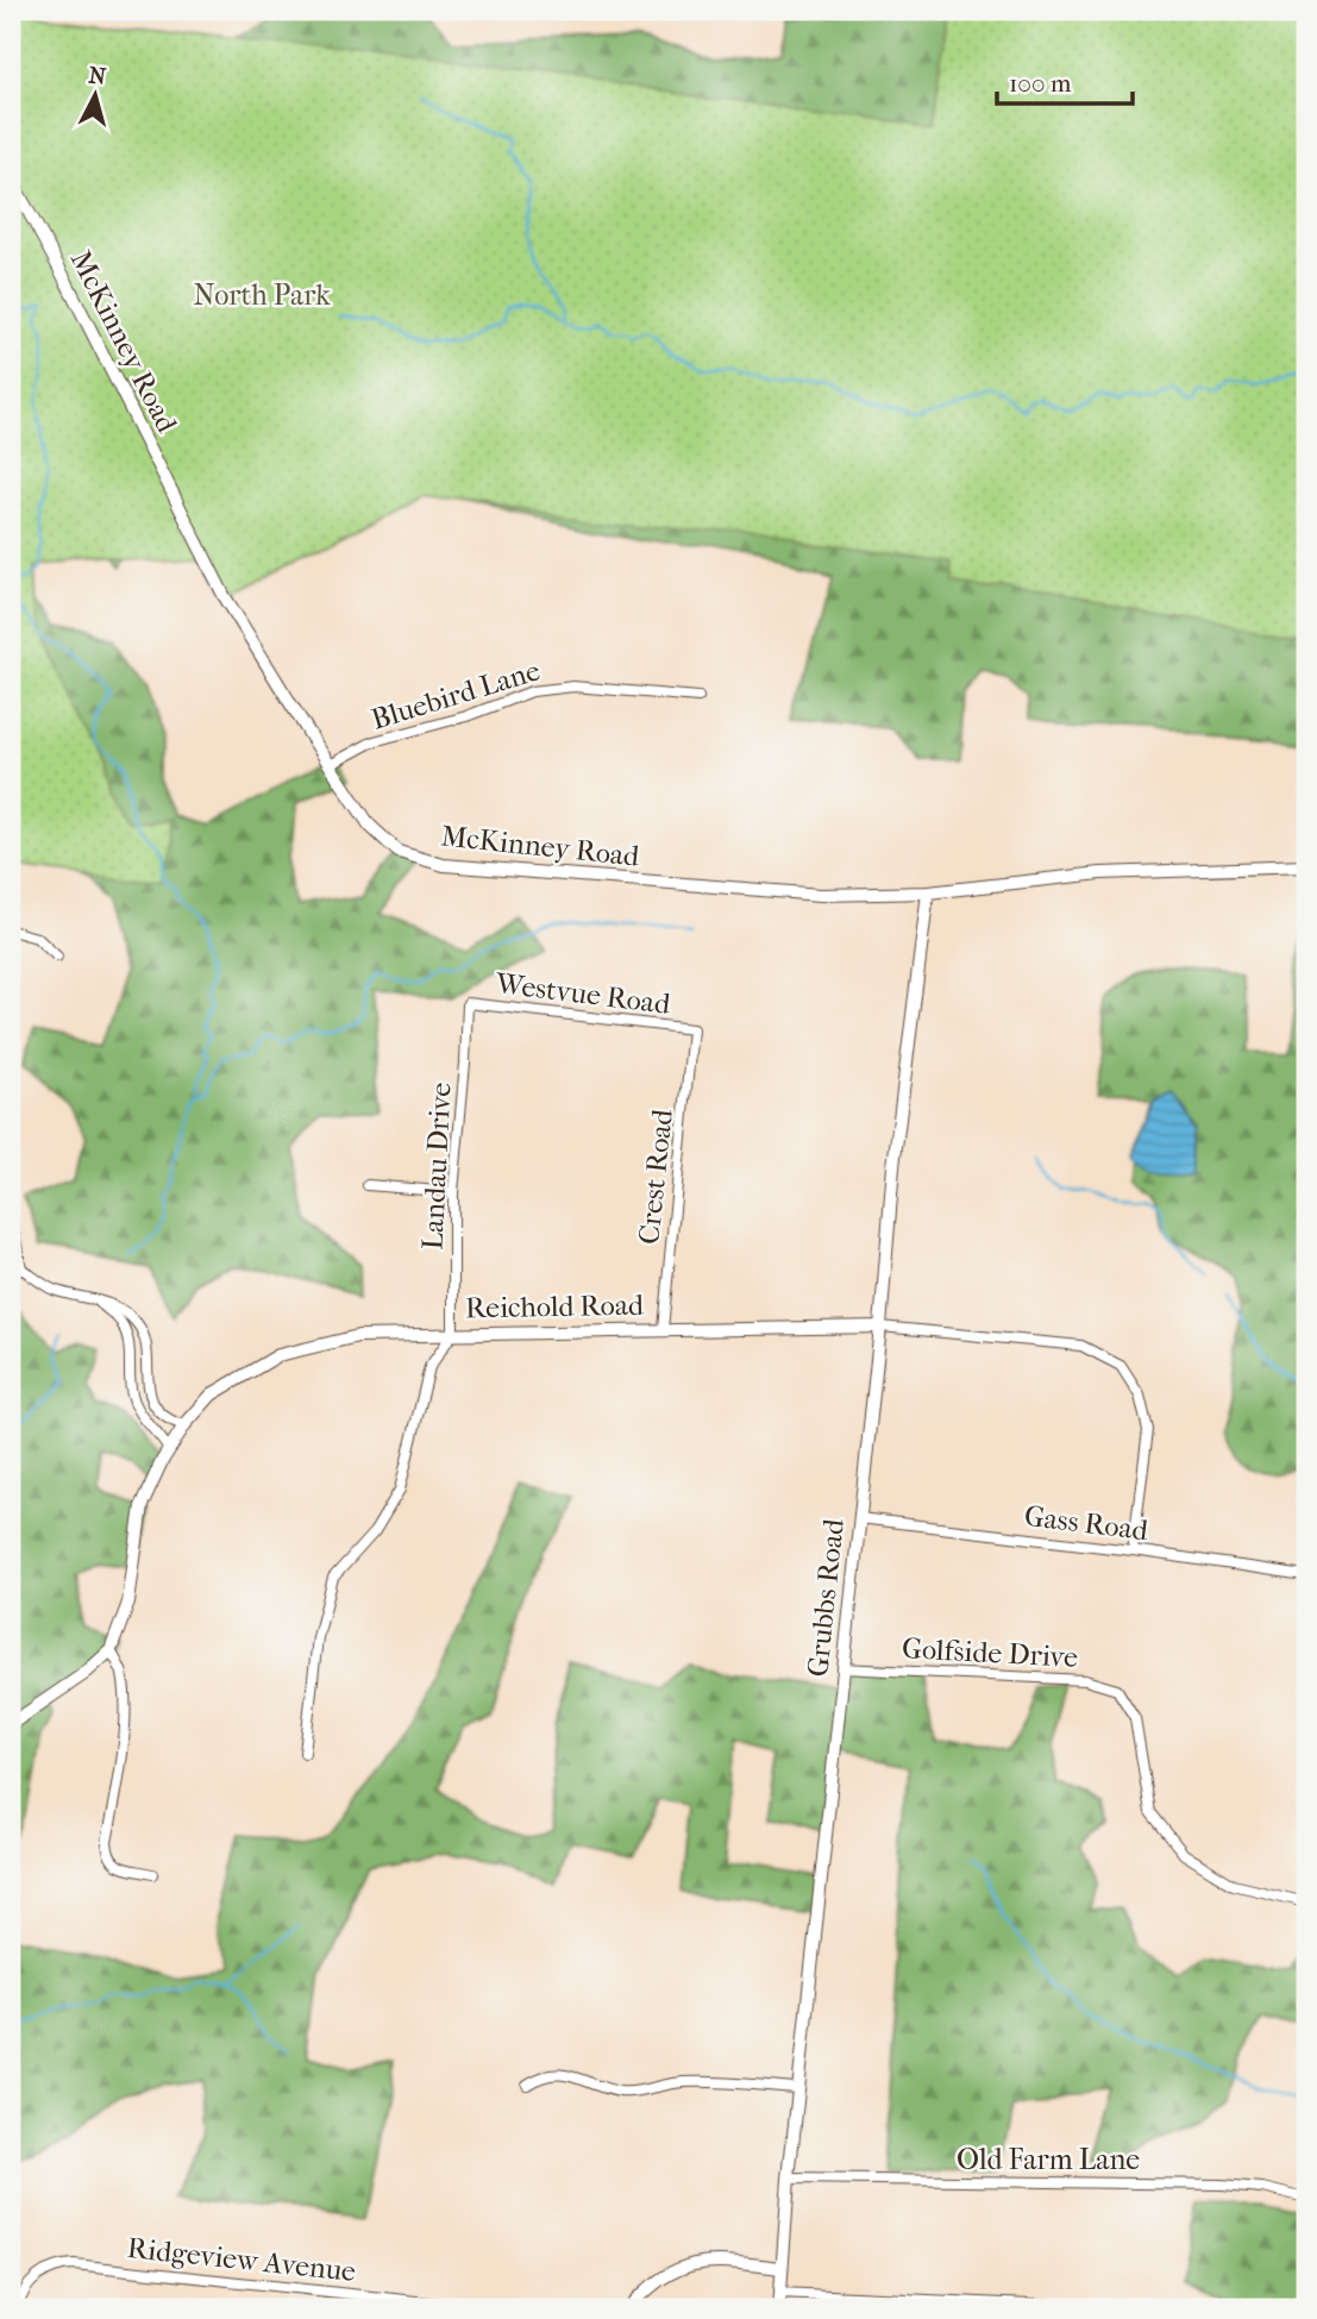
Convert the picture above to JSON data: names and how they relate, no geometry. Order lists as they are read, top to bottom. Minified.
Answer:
{"streets":{"street":["McKinney Road","Bluebird Lane","Westvue Road","Landau Drive","Crest Road","Reichold Road","Gass Road","Grubbs Road","Golfside Drive","Old Farm Lane","Ridgeview Avenue"]},"crossings":[["McKinney Road","Bluebird Lane"],["McKinney Road","Grubbs Road"],["Westvue Road","Landau Drive"],["Westvue Road","Crest Road"],["Landau Drive","Reichold Road"],["Crest Road","Reichold Road"],["Reichold Road","Gass Road"],["Reichold Road","Grubbs Road"],["Gass Road","Grubbs Road"],["Grubbs Road","Golfside Drive"],["Grubbs Road","Old Farm Lane"]],"parks":["North Park"],"scale_bar":"100 m","north":"top"}
